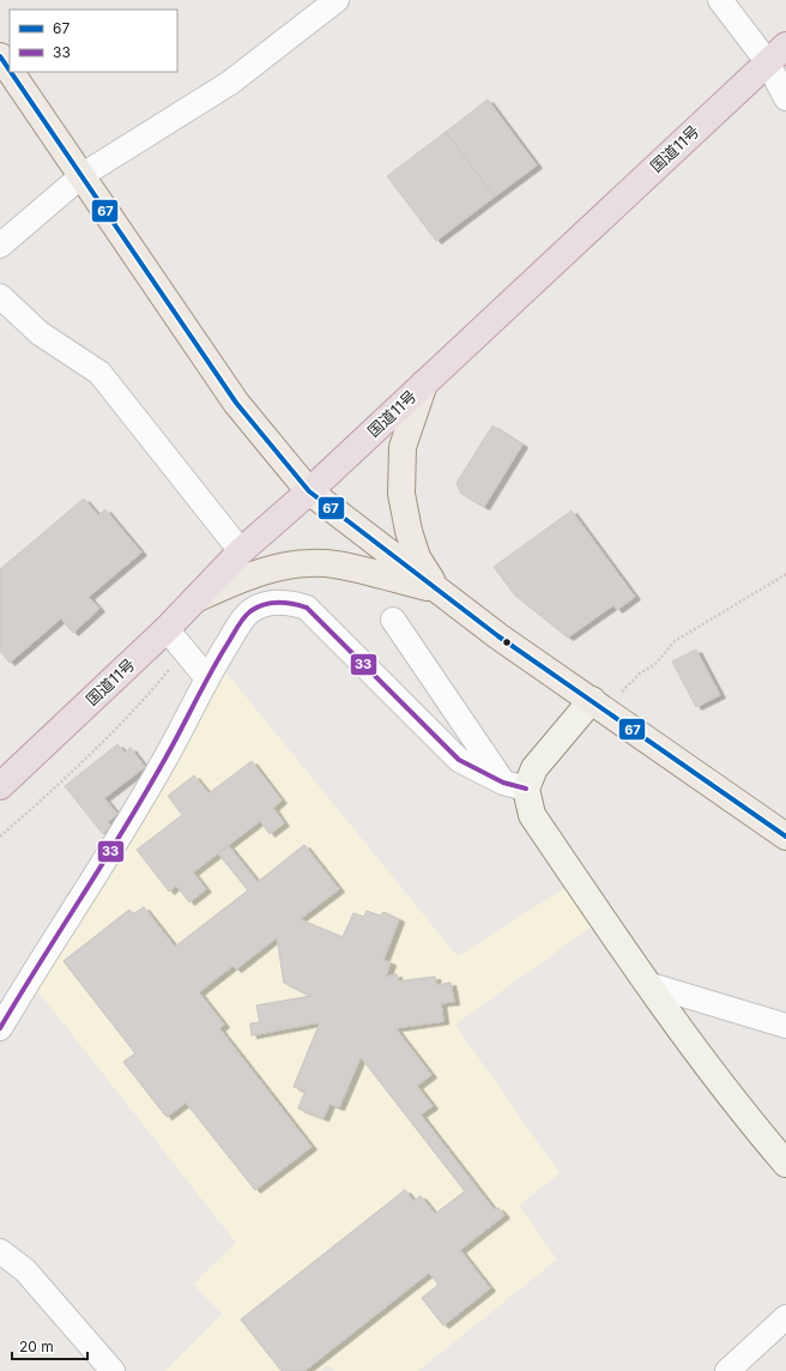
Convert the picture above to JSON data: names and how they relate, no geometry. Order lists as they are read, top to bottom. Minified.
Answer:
{"streets":{"highway":["国道11号"]},"lines":["transit line 67","transit line 33"],"legend":["67","33"],"scale_bar":"20 m"}
